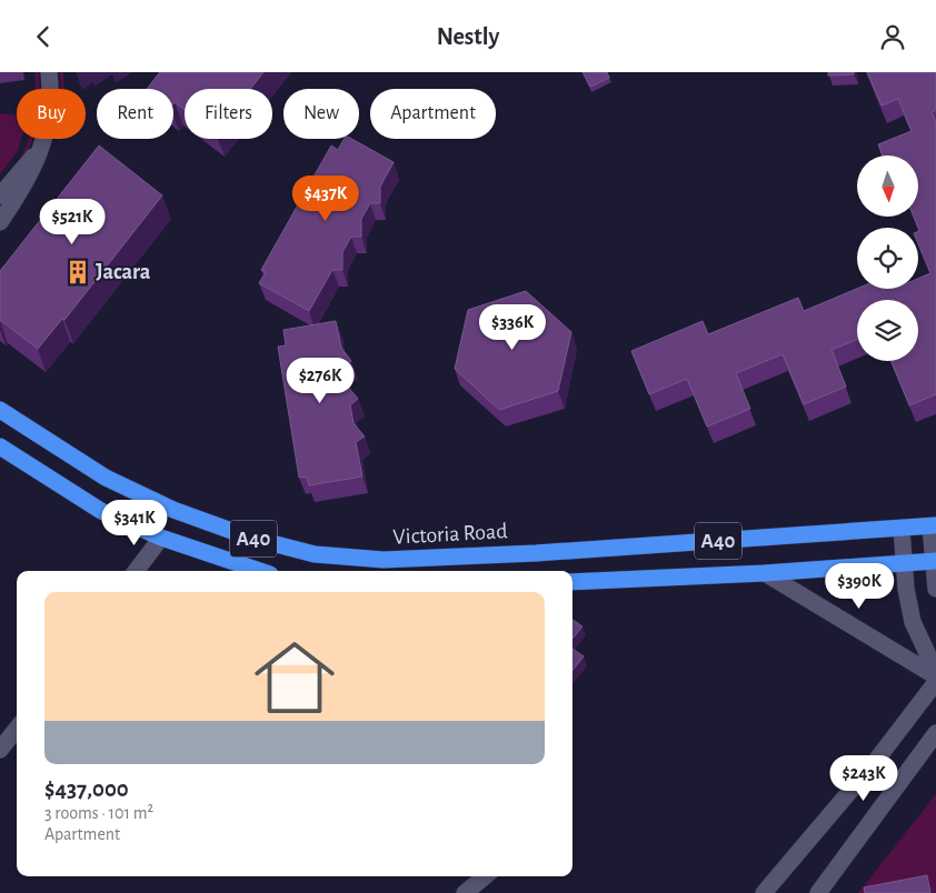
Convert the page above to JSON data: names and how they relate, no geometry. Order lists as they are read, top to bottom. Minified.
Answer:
{"streets":{"highway":["Victoria Road","A40"]},"places":{"building":["Jacara"]},"north":"bottom","page":{"header":"Nestly","chip":["Buy","Rent","Filters","New","Apartment"],"price":["$437K","$521K","$336K","$276K","$341K","$390K","$243K"],"list":[{"name":"$437,000","note":"3 rooms · 101 m² · Apartment"}]}}
